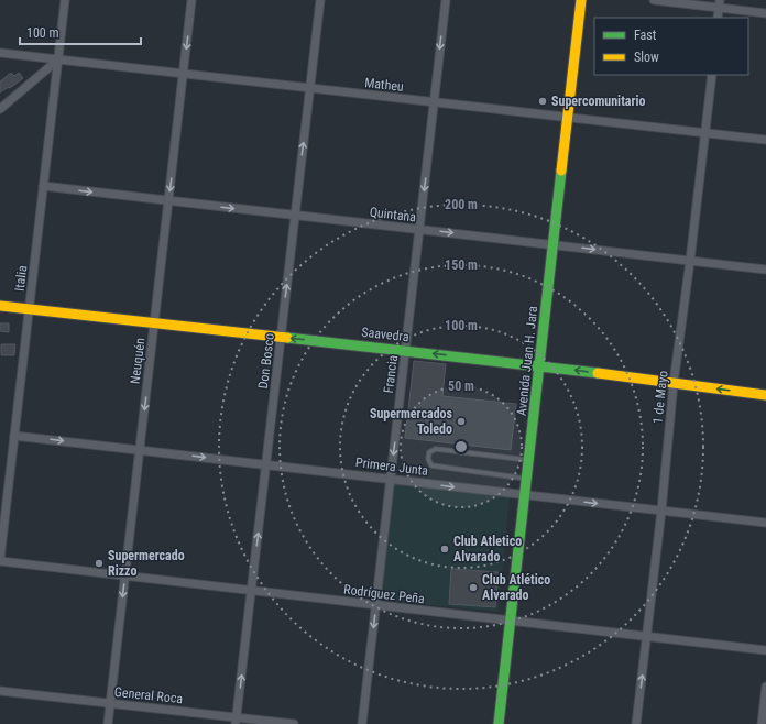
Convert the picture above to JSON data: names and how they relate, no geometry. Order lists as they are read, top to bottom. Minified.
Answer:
{"streets":{"street":["Matheu","Quintana","Italia","Saavedra","Neuquén","Don Bosco","Avenida Juan H. Jara","Francia","1 de Mayo","Primera Junta","Rodríguez Peña","General Roca"]},"crossings":[["Matheu","Italia"],["Matheu","Neuquén"],["Matheu","Don Bosco"],["Matheu","Avenida Juan H. Jara"],["Matheu","Francia"],["Matheu","1 de Mayo"],["Quintana","Italia"],["Quintana","Neuquén"],["Quintana","Don Bosco"],["Quintana","Avenida Juan H. Jara"],["Quintana","Francia"],["Quintana","1 de Mayo"],["Italia","Saavedra"],["Italia","Primera Junta"],["Italia","Rodríguez Peña"],["Saavedra","Neuquén"],["Saavedra","Don Bosco"],["Saavedra","Avenida Juan H. Jara"],["Saavedra","Francia"],["Saavedra","1 de Mayo"],["Neuquén","Primera Junta"],["Neuquén","Rodríguez Peña"],["Neuquén","General Roca"],["Don Bosco","Primera Junta"],["Don Bosco","Rodríguez Peña"],["Don Bosco","General Roca"],["Avenida Juan H. Jara","Primera Junta"],["Avenida Juan H. Jara","Rodríguez Peña"],["Francia","Primera Junta"],["Francia","Rodríguez Peña"],["1 de Mayo","Primera Junta"],["1 de Mayo","Rodríguez Peña"]],"one_way":["Quintana","Saavedra","Neuquén","Don Bosco","Francia","Primera Junta"],"places":["Supercomunitario","Supermercados Toledo","Club Atletico Alvarado","Supermercado Rizzo","Club Atlético Alvarado"],"legend":["Fast","Slow"],"scale_bar":"100 m","rings":["200 m","150 m","100 m","50 m"]}
